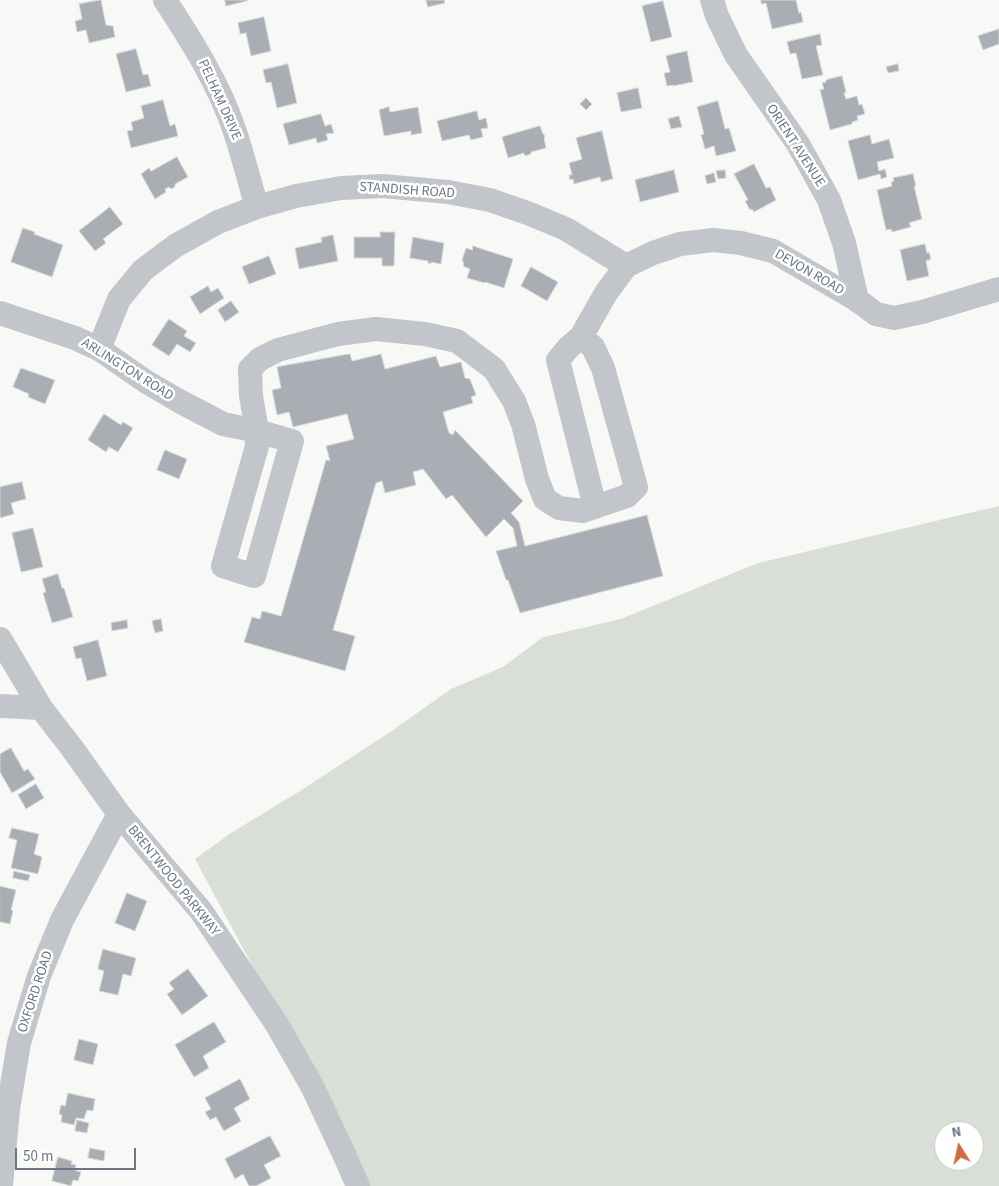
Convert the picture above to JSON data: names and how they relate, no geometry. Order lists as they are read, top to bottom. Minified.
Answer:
{"streets":{"street":["PELHAM DRIVE","ORIENT AVENUE","STANDISH ROAD","DEVON ROAD","ARLINGTON ROAD","BRENTWOOD PARKWAY","OXFORD ROAD"]},"crossings":[["PELHAM DRIVE","STANDISH ROAD"],["ORIENT AVENUE","DEVON ROAD"],["STANDISH ROAD","DEVON ROAD"],["STANDISH ROAD","ARLINGTON ROAD"],["BRENTWOOD PARKWAY","OXFORD ROAD"]],"scale_bar":"50 m","north":"top"}
